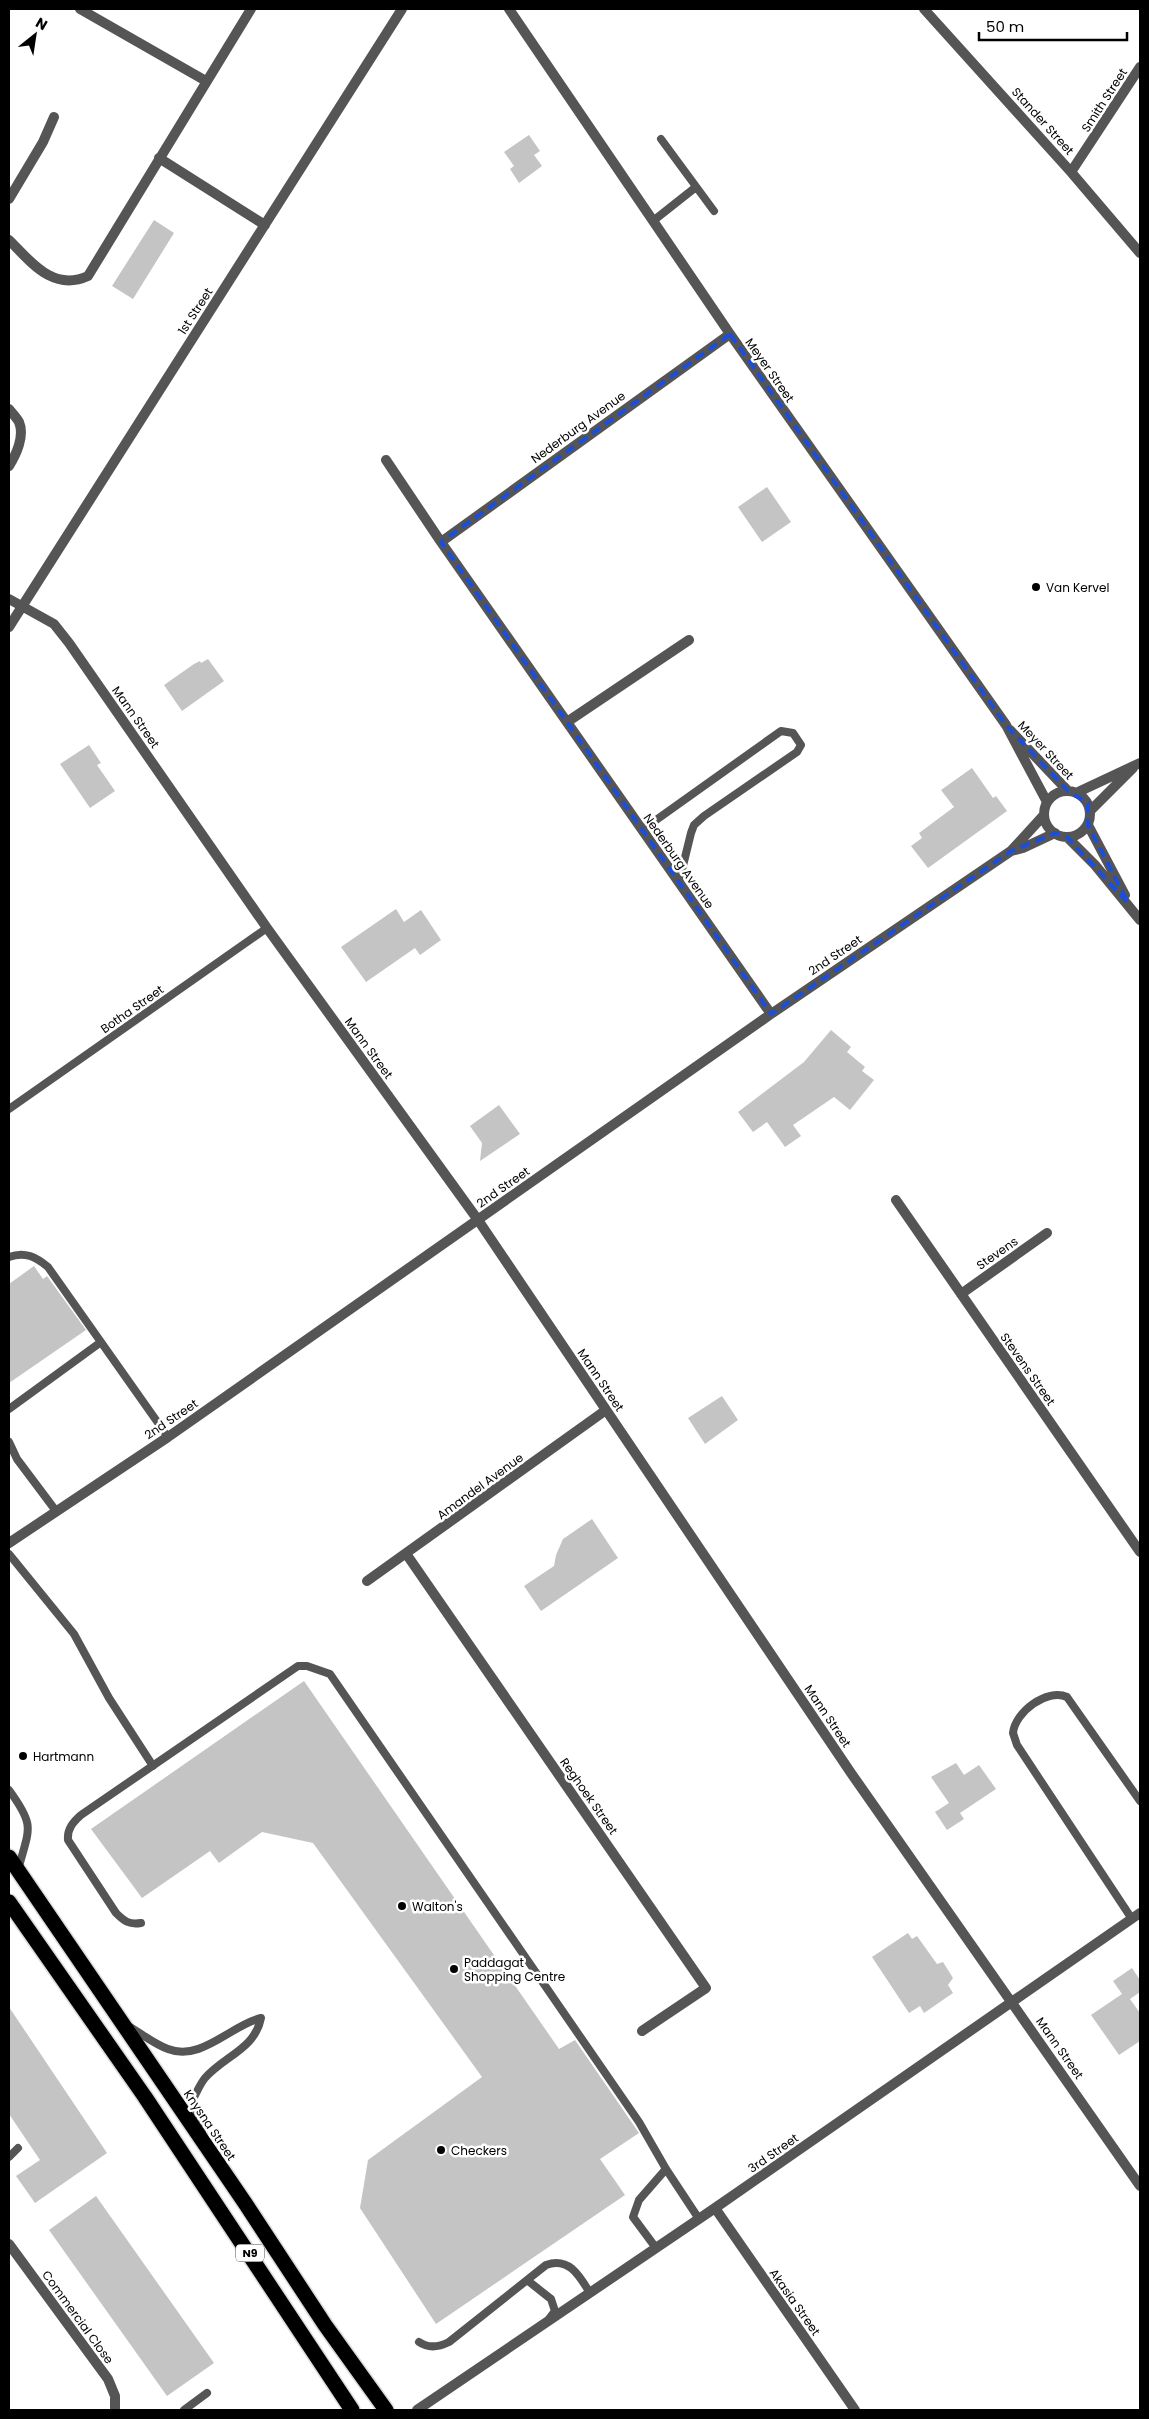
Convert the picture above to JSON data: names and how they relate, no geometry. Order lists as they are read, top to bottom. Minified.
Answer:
{"streets":{"highway":["Knysna Street","N9"],"street":["Smith Street","Stander Street","1st Street","Meyer Street","Nederburg Avenue","Mann Street","2nd Street","Stevens","Stevens Street","Amandel Avenue","Reghoek Street","3rd Street","Akasia Street","Commercial Close"],"lane":["Botha Street"]},"crossings":[["Smith Street","Stander Street"],["1st Street","Mann Street"],["Meyer Street","Nederburg Avenue"],["Meyer Street","2nd Street"],["Nederburg Avenue","2nd Street"],["Mann Street","2nd Street"],["Mann Street","Botha Street"],["Mann Street","Amandel Avenue"],["Mann Street","3rd Street"],["Stevens","Stevens Street"],["Amandel Avenue","Reghoek Street"],["3rd Street","Akasia Street"]],"places":["Van Kervel","Hartmann","Walton's","Paddagat Shopping Centre","Checkers"],"scale_bar":"50 m","north":"top right"}
